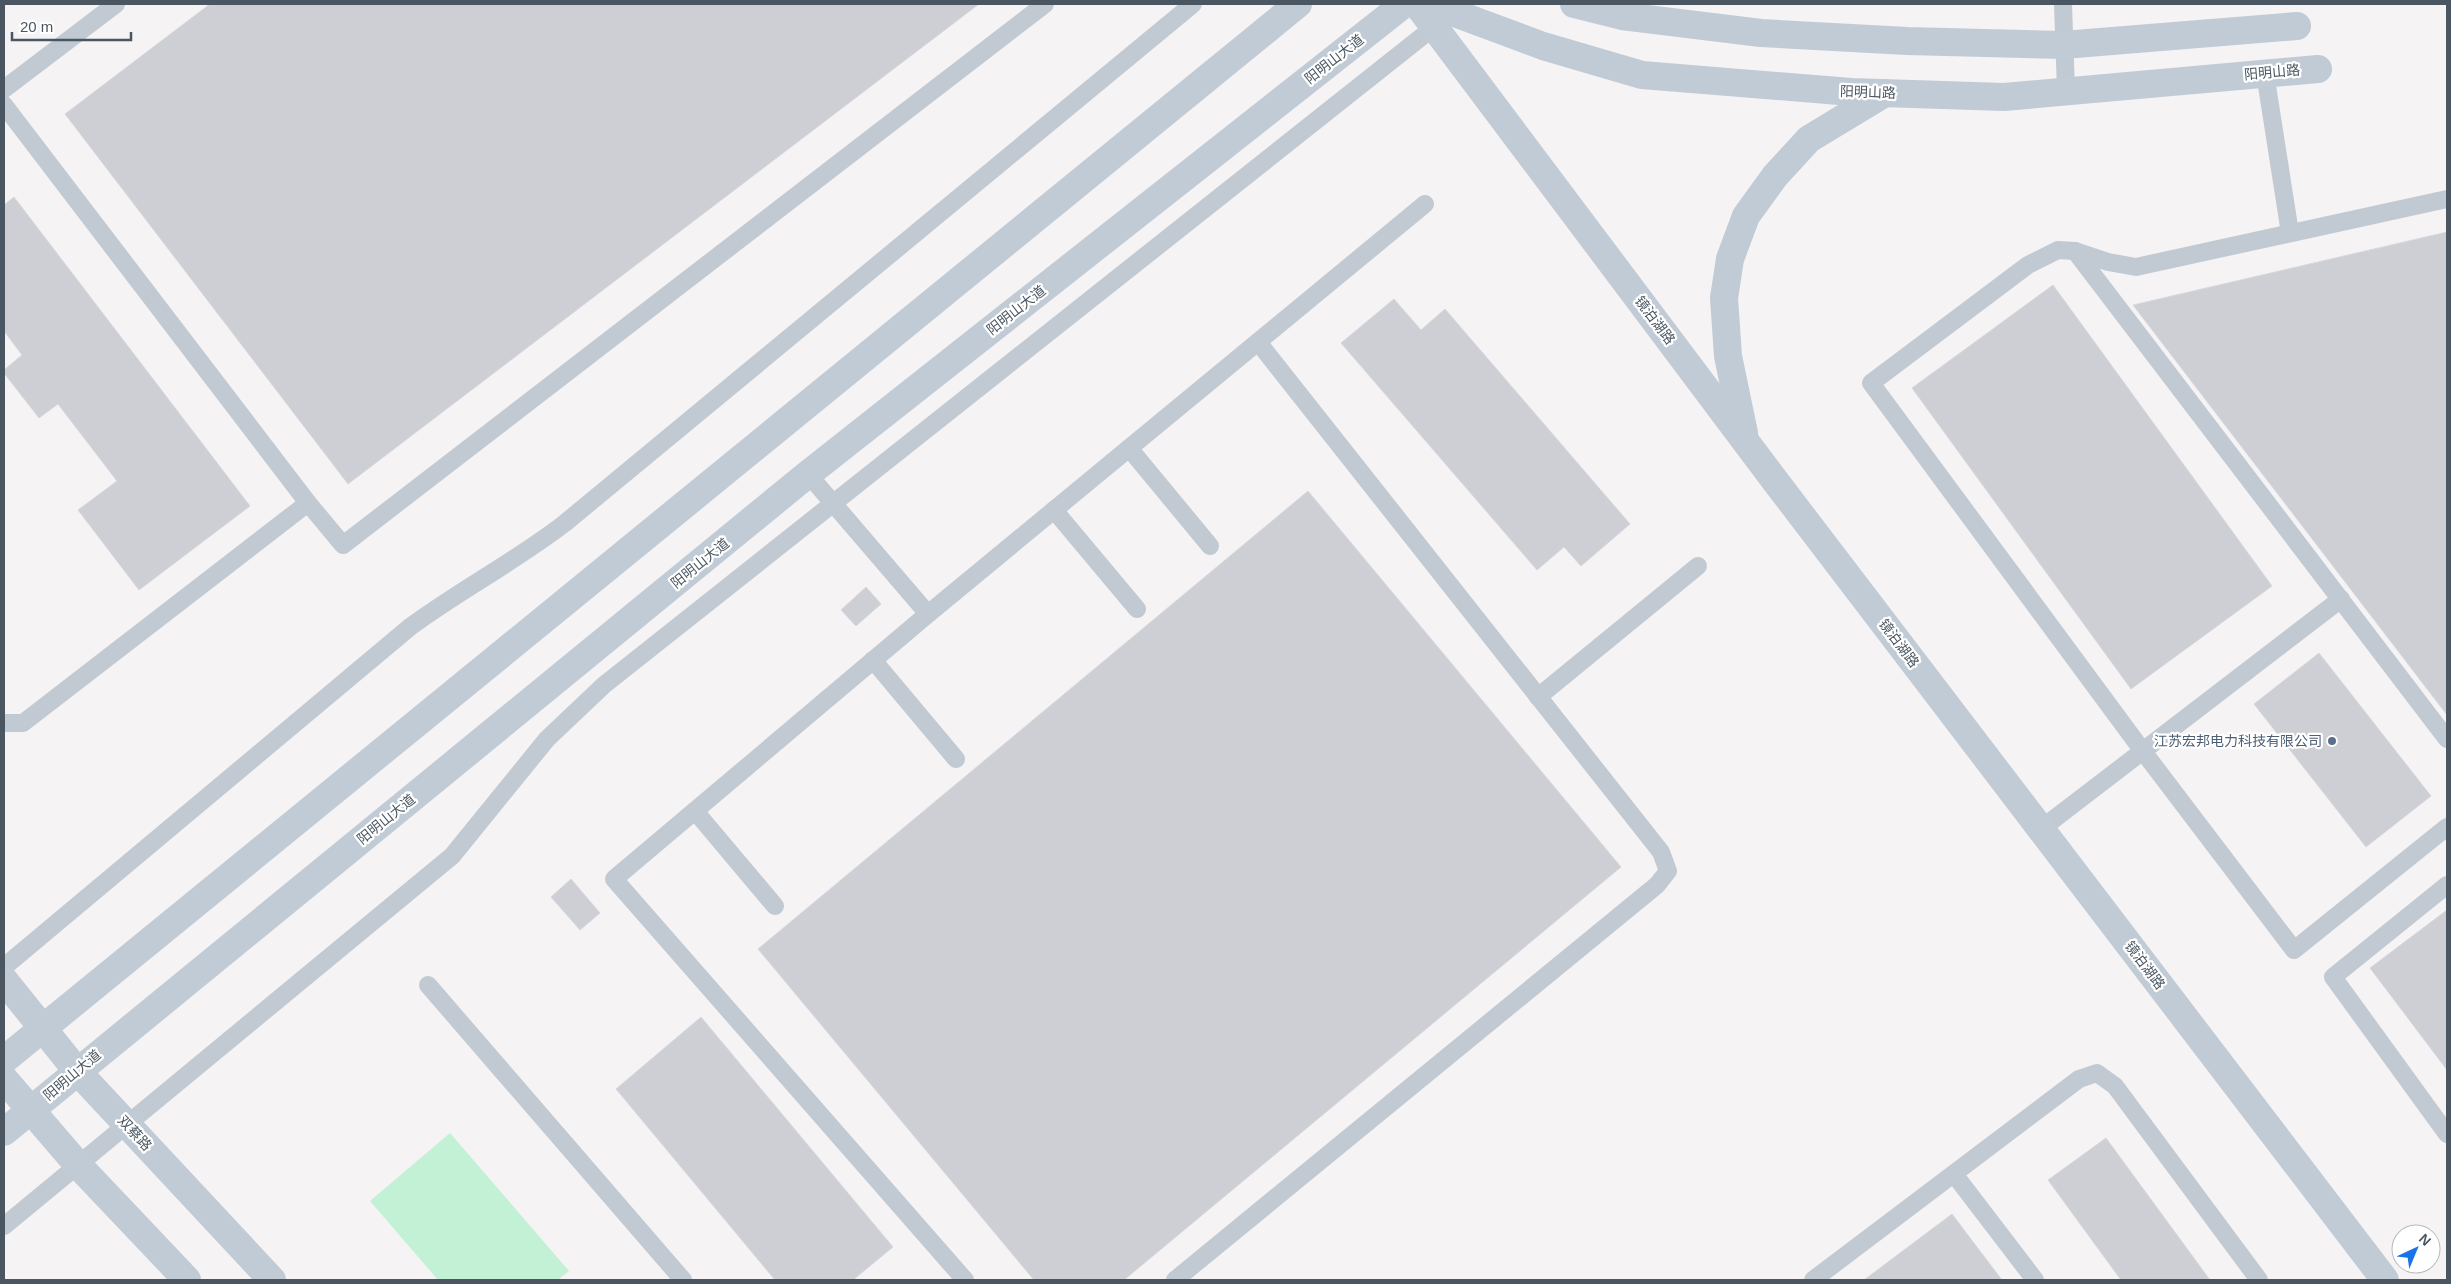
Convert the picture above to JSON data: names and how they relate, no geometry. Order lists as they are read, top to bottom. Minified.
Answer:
{"streets":{"main road":["阳明山大道","阳明山路","镜泊湖路","双蔡路"]},"crossings":[["阳明山大道","双蔡路"],["阳明山路","镜泊湖路"]],"places":["江苏宏邦电力科技有限公司"],"scale_bar":"20 m","north":"top right"}
